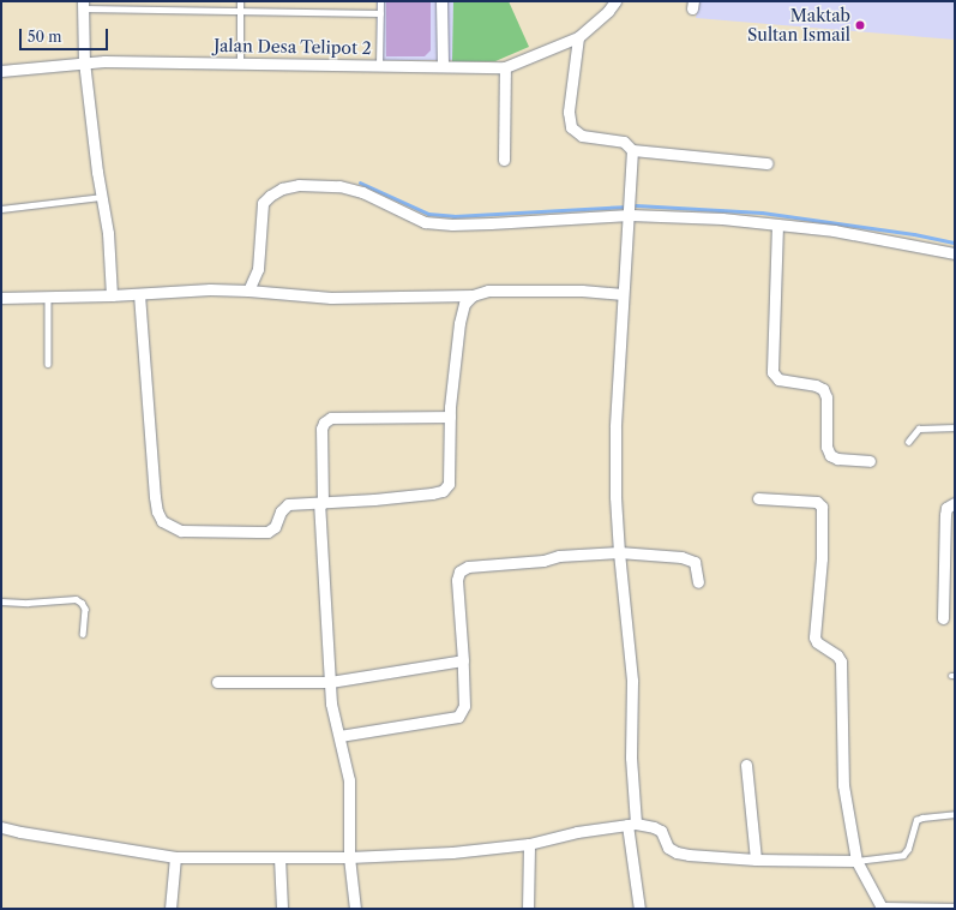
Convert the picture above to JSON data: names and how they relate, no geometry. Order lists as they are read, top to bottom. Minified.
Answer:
{"streets":{"street":["Jalan Desa Telipot 2"]},"places":["Maktab Sultan Ismail"],"scale_bar":"50 m"}
